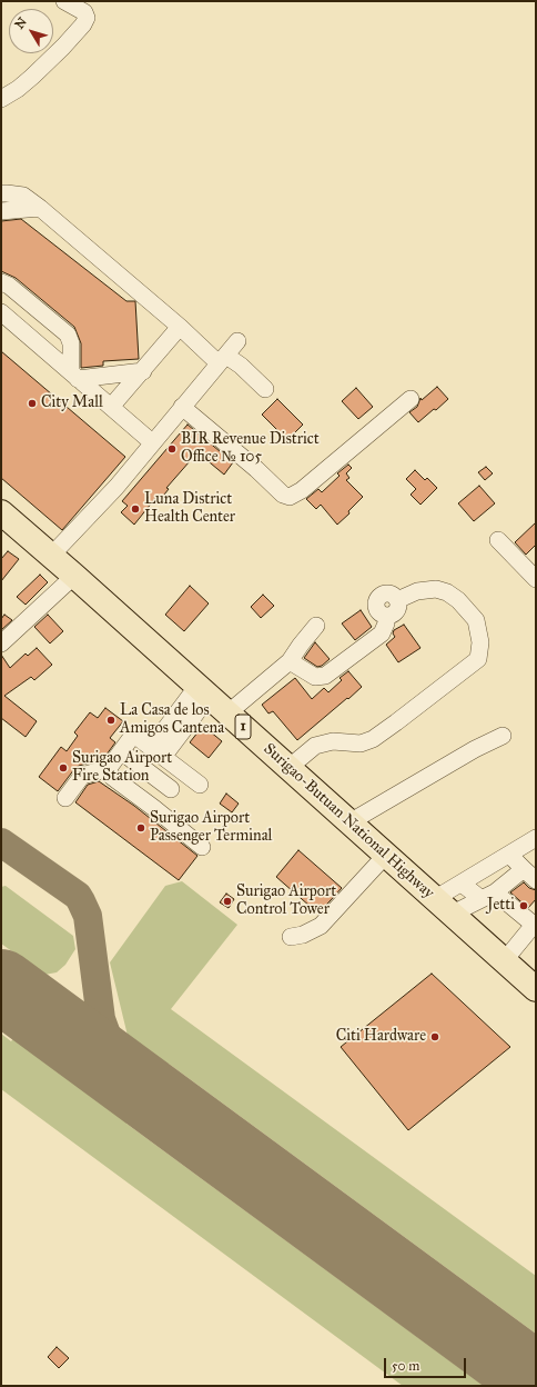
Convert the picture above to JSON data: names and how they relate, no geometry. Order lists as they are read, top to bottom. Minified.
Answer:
{"streets":{"highway":["1","Surigao-Butuan National Highway"]},"places":["City Mall","BIR Revenue District Office № 105","Luna District Health Center","La Casa de los Amigos Cantena","Surigao Airport Fire Station","Surigao Airport Passenger Terminal","Surigao Airport Control Tower","Jetti","Citi Hardware"],"scale_bar":"50 m","north":"top left"}
